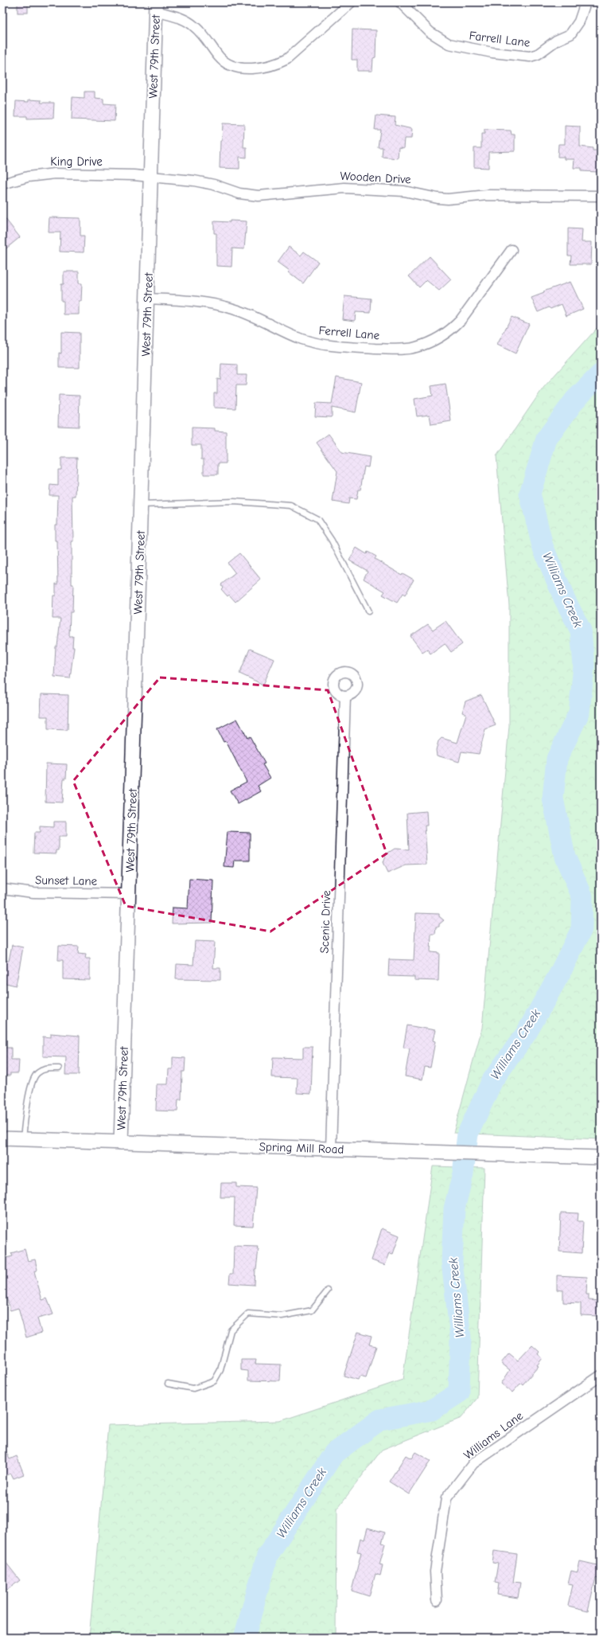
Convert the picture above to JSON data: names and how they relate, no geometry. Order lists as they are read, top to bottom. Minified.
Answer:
{"streets":{"main road":["West 79th Street","Spring Mill Road"],"street":["Farrell Lane","King Drive","Wooden Drive","Ferrell Lane","Sunset Lane","Scenic Drive","Williams Lane"]},"crossings":[["West 79th Street","King Drive"],["West 79th Street","Wooden Drive"],["West 79th Street","Ferrell Lane"],["West 79th Street","Sunset Lane"],["West 79th Street","Spring Mill Road"],["King Drive","Wooden Drive"],["Scenic Drive","Spring Mill Road"]],"water":["Williams Creek"]}
